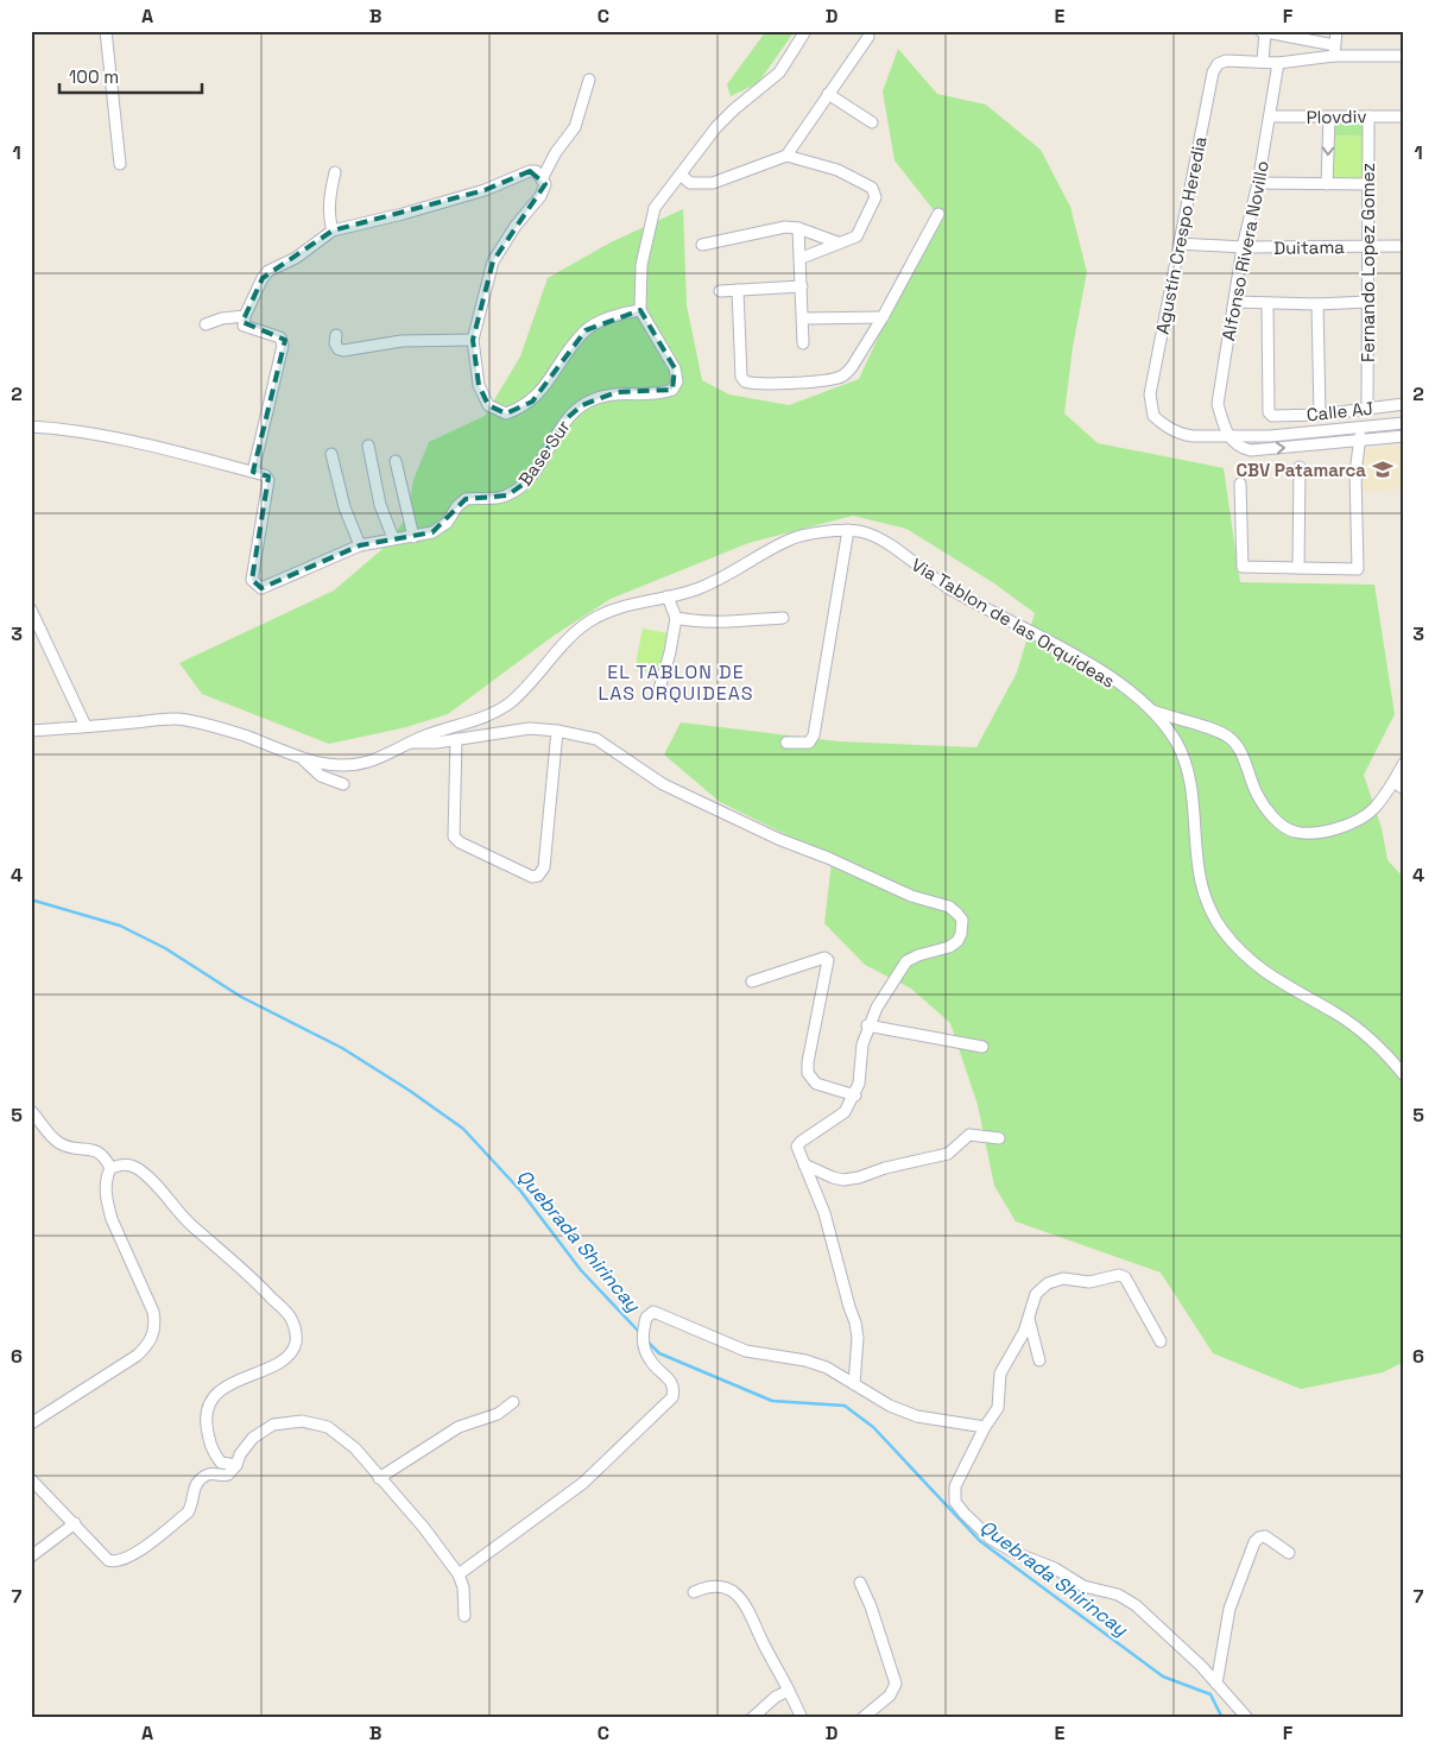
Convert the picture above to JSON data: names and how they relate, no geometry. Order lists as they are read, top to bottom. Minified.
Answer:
{"streets":{"street":["Plovdiv","Agustín Crespo Heredia","Duitama","Alfonso Rivera Novillo","Fernando Lopez Gomez","Calle AJ","Base Sur","Via Tablon de las Orquideas"]},"crossings":[["Plovdiv","Alfonso Rivera Novillo"],["Plovdiv","Fernando Lopez Gomez"],["Agustín Crespo Heredia","Duitama"],["Agustín Crespo Heredia","Alfonso Rivera Novillo"],["Duitama","Alfonso Rivera Novillo"],["Duitama","Fernando Lopez Gomez"],["Fernando Lopez Gomez","Calle AJ"]],"districts":["EL TABLON DE LAS ORQUIDEAS"],"water":["Quebrada Shirincay"],"places":{"school or university":["CBV Patamarca"]},"scale_bar":"100 m","grid":{"columns":["A","B","C","D","E","F"],"rows":["1","2","3","4","5","6","7"]}}
